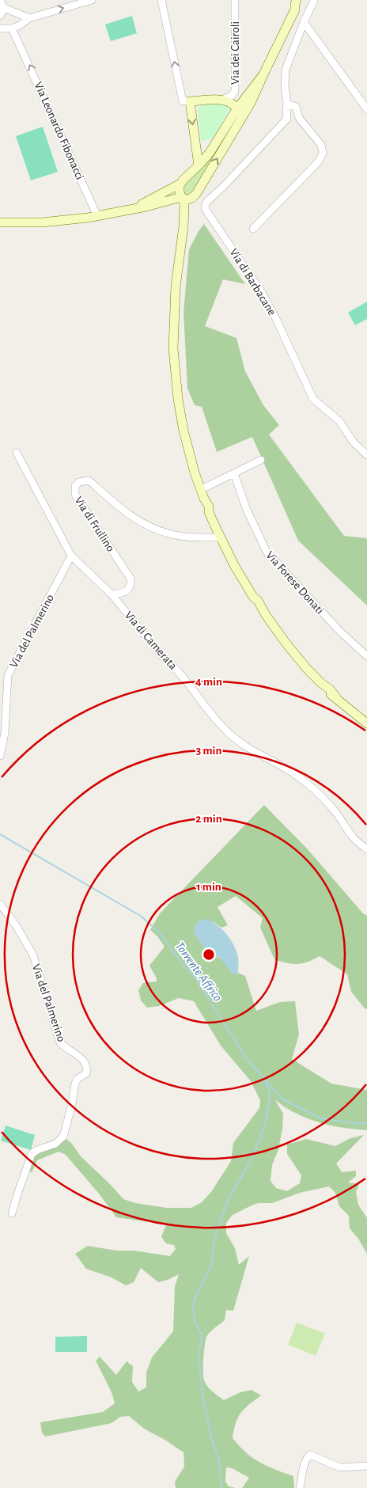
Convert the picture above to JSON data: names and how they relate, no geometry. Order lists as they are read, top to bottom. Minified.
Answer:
{"streets":{"street":["Via dei Cairoli","Via Leonardo Fibonacci","Via di Barbacane","Via di Frullino","Via Forese Donati","Via del Palmerino","Via di Camerata"]},"crossings":[["Via di Frullino","Via di Camerata"],["Via del Palmerino","Via di Camerata"]],"one_way":["Via Leonardo Fibonacci"],"water":["Torrente Affrico"],"rings":["4 min","3 min","2 min","1 min"]}
